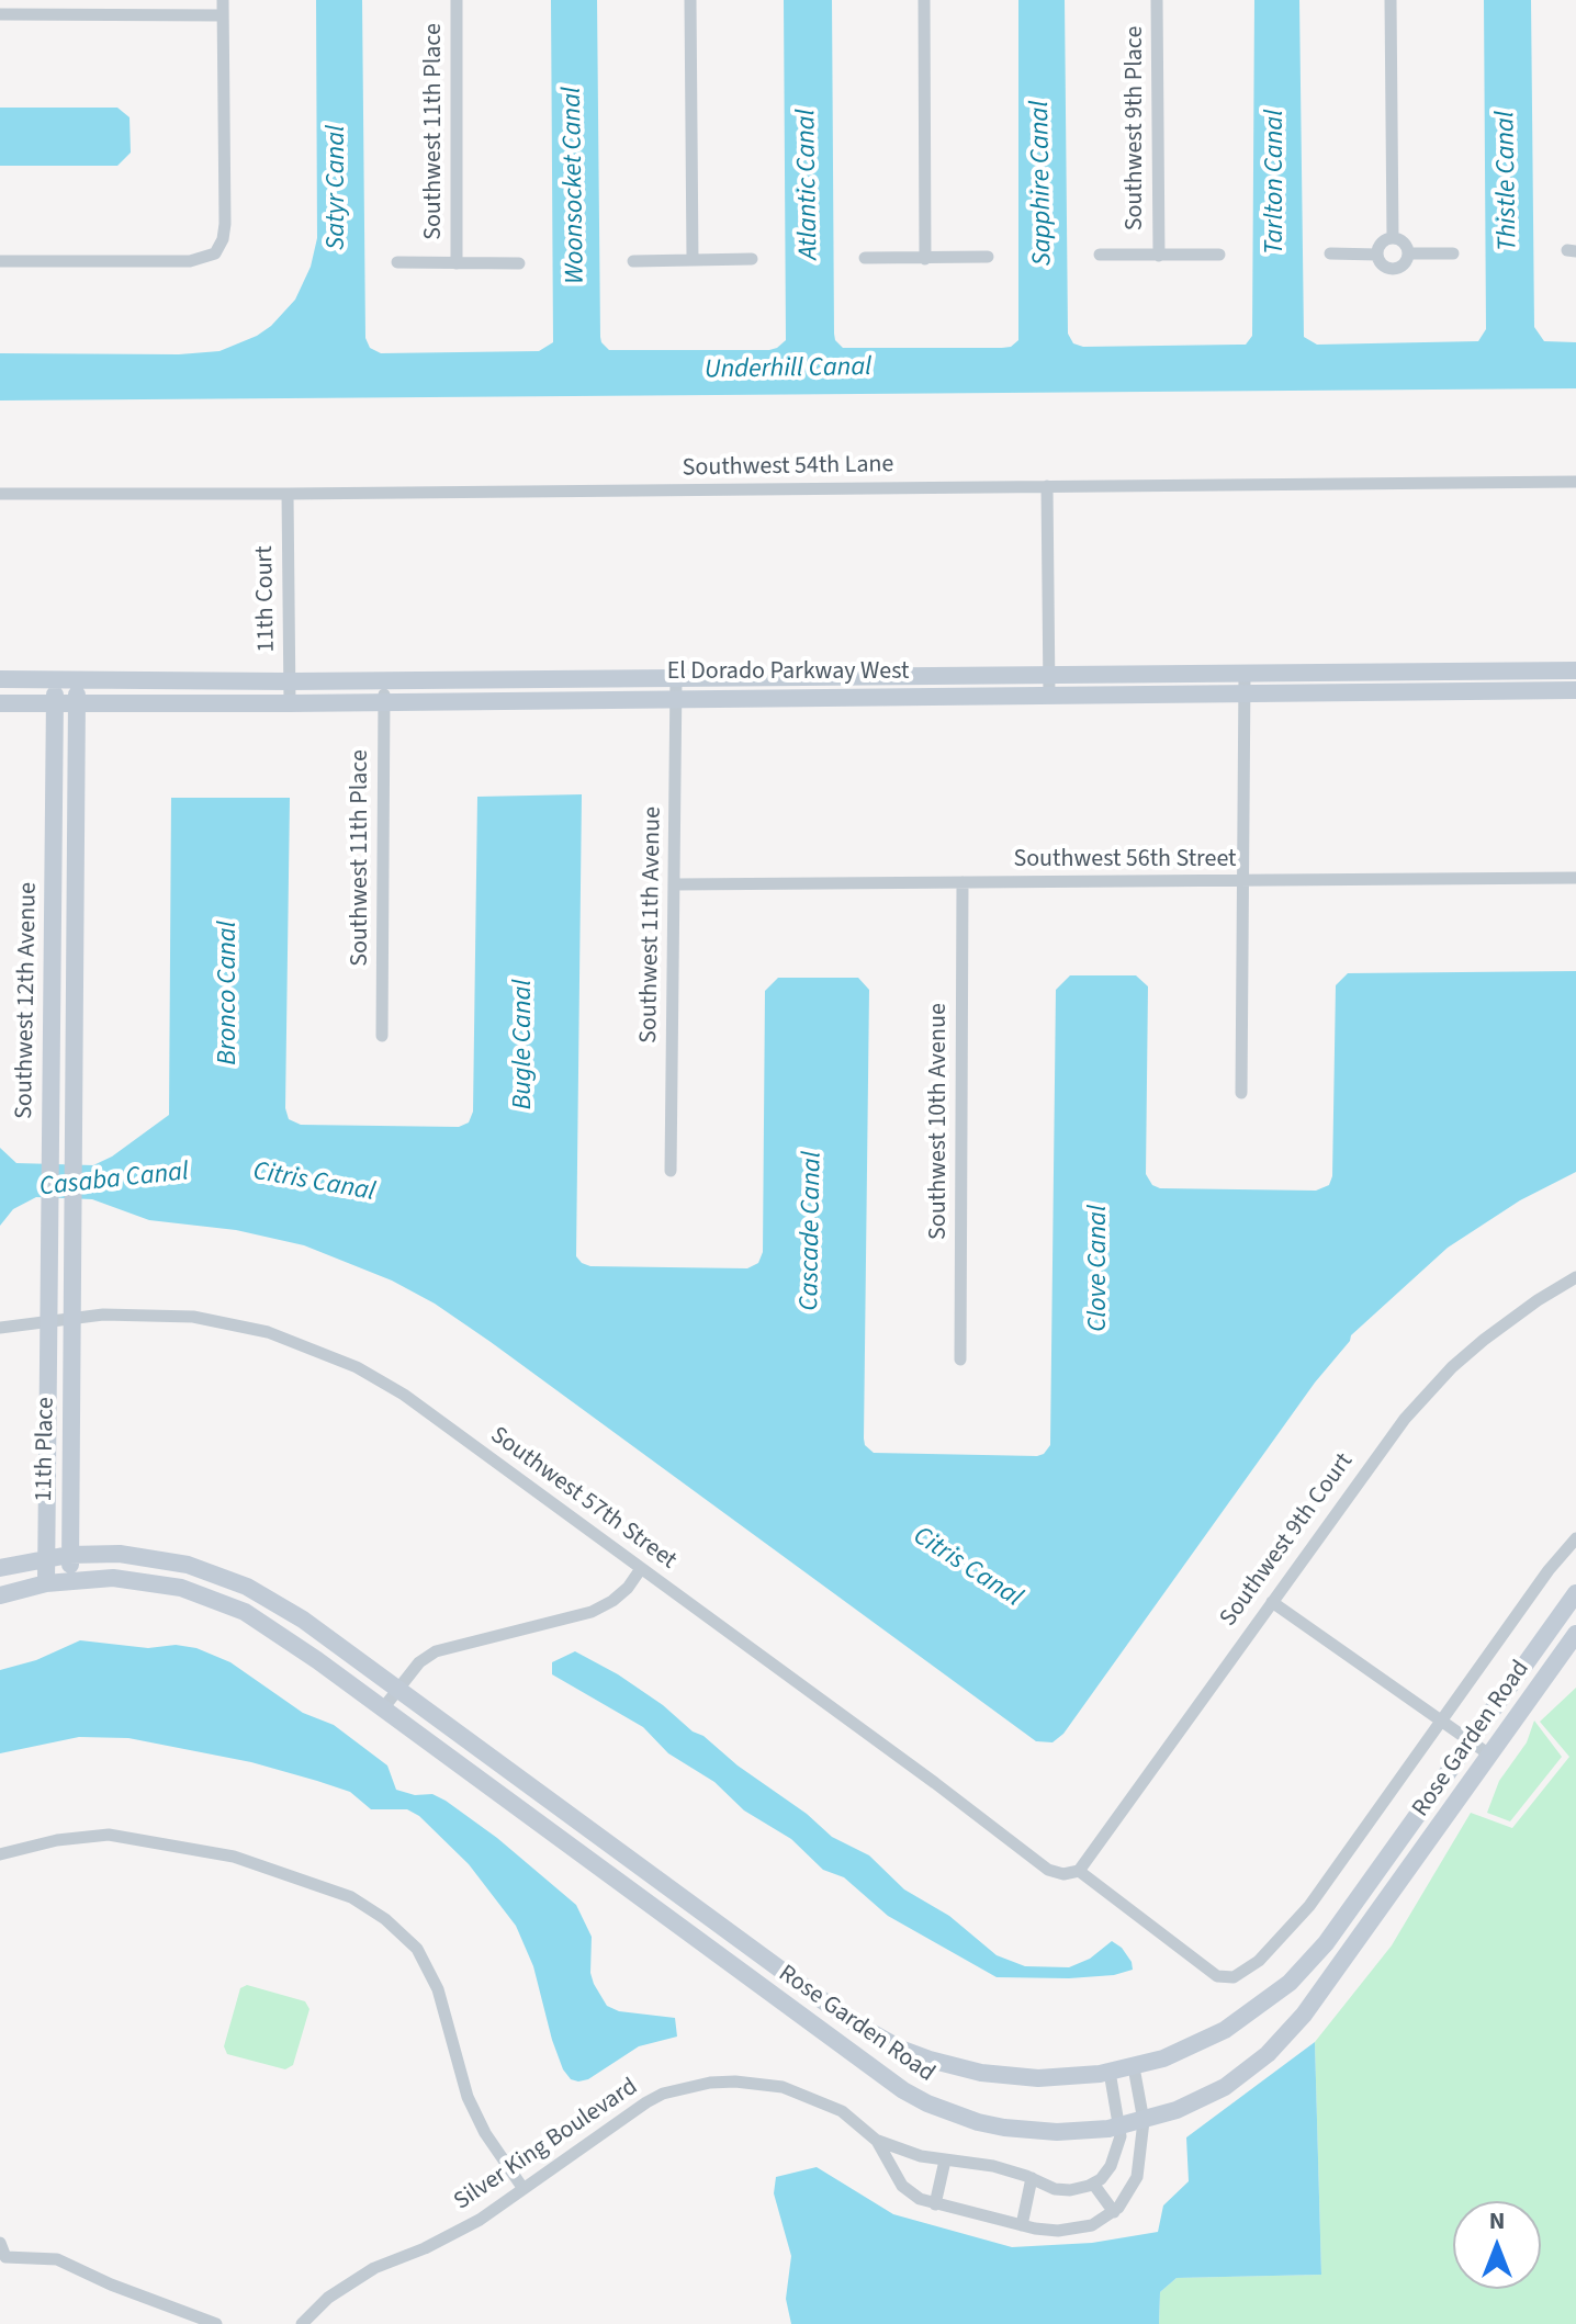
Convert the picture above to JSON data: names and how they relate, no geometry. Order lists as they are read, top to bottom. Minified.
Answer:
{"streets":{"street":["Southwest 9th Place","Southwest 11th Place","Southwest 54th Lane","11th Court","El Dorado Parkway West","Southwest 56th Street","Southwest 11th Avenue","Southwest 12th Avenue","Southwest 10th Avenue","11th Place","Southwest 57th Street","Southwest 9th Court","Rose Garden Road","Silver King Boulevard"]},"crossings":[["Southwest 11th Place","El Dorado Parkway West"],["Southwest 54th Lane","11th Court"],["11th Court","El Dorado Parkway West"],["El Dorado Parkway West","Southwest 11th Avenue"],["El Dorado Parkway West","Southwest 12th Avenue"],["Southwest 56th Street","Southwest 11th Avenue"],["Southwest 56th Street","Southwest 10th Avenue"],["Southwest 12th Avenue","11th Place"],["Southwest 12th Avenue","Southwest 57th Street"],["11th Place","Southwest 57th Street"],["11th Place","Rose Garden Road"],["Southwest 57th Street","Southwest 9th Court"],["Southwest 57th Street","Rose Garden Road"],["Southwest 9th Court","Rose Garden Road"]],"water":["Thistle Canal","Tarlton Canal","Sapphire Canal","Atlantic Canal","Woonsocket Canal","Satyr Canal","Underhill Canal","Bronco Canal","Bugle Canal","Casaba Canal","Citris Canal","Cascade Canal","Clove Canal"],"north":"top"}
